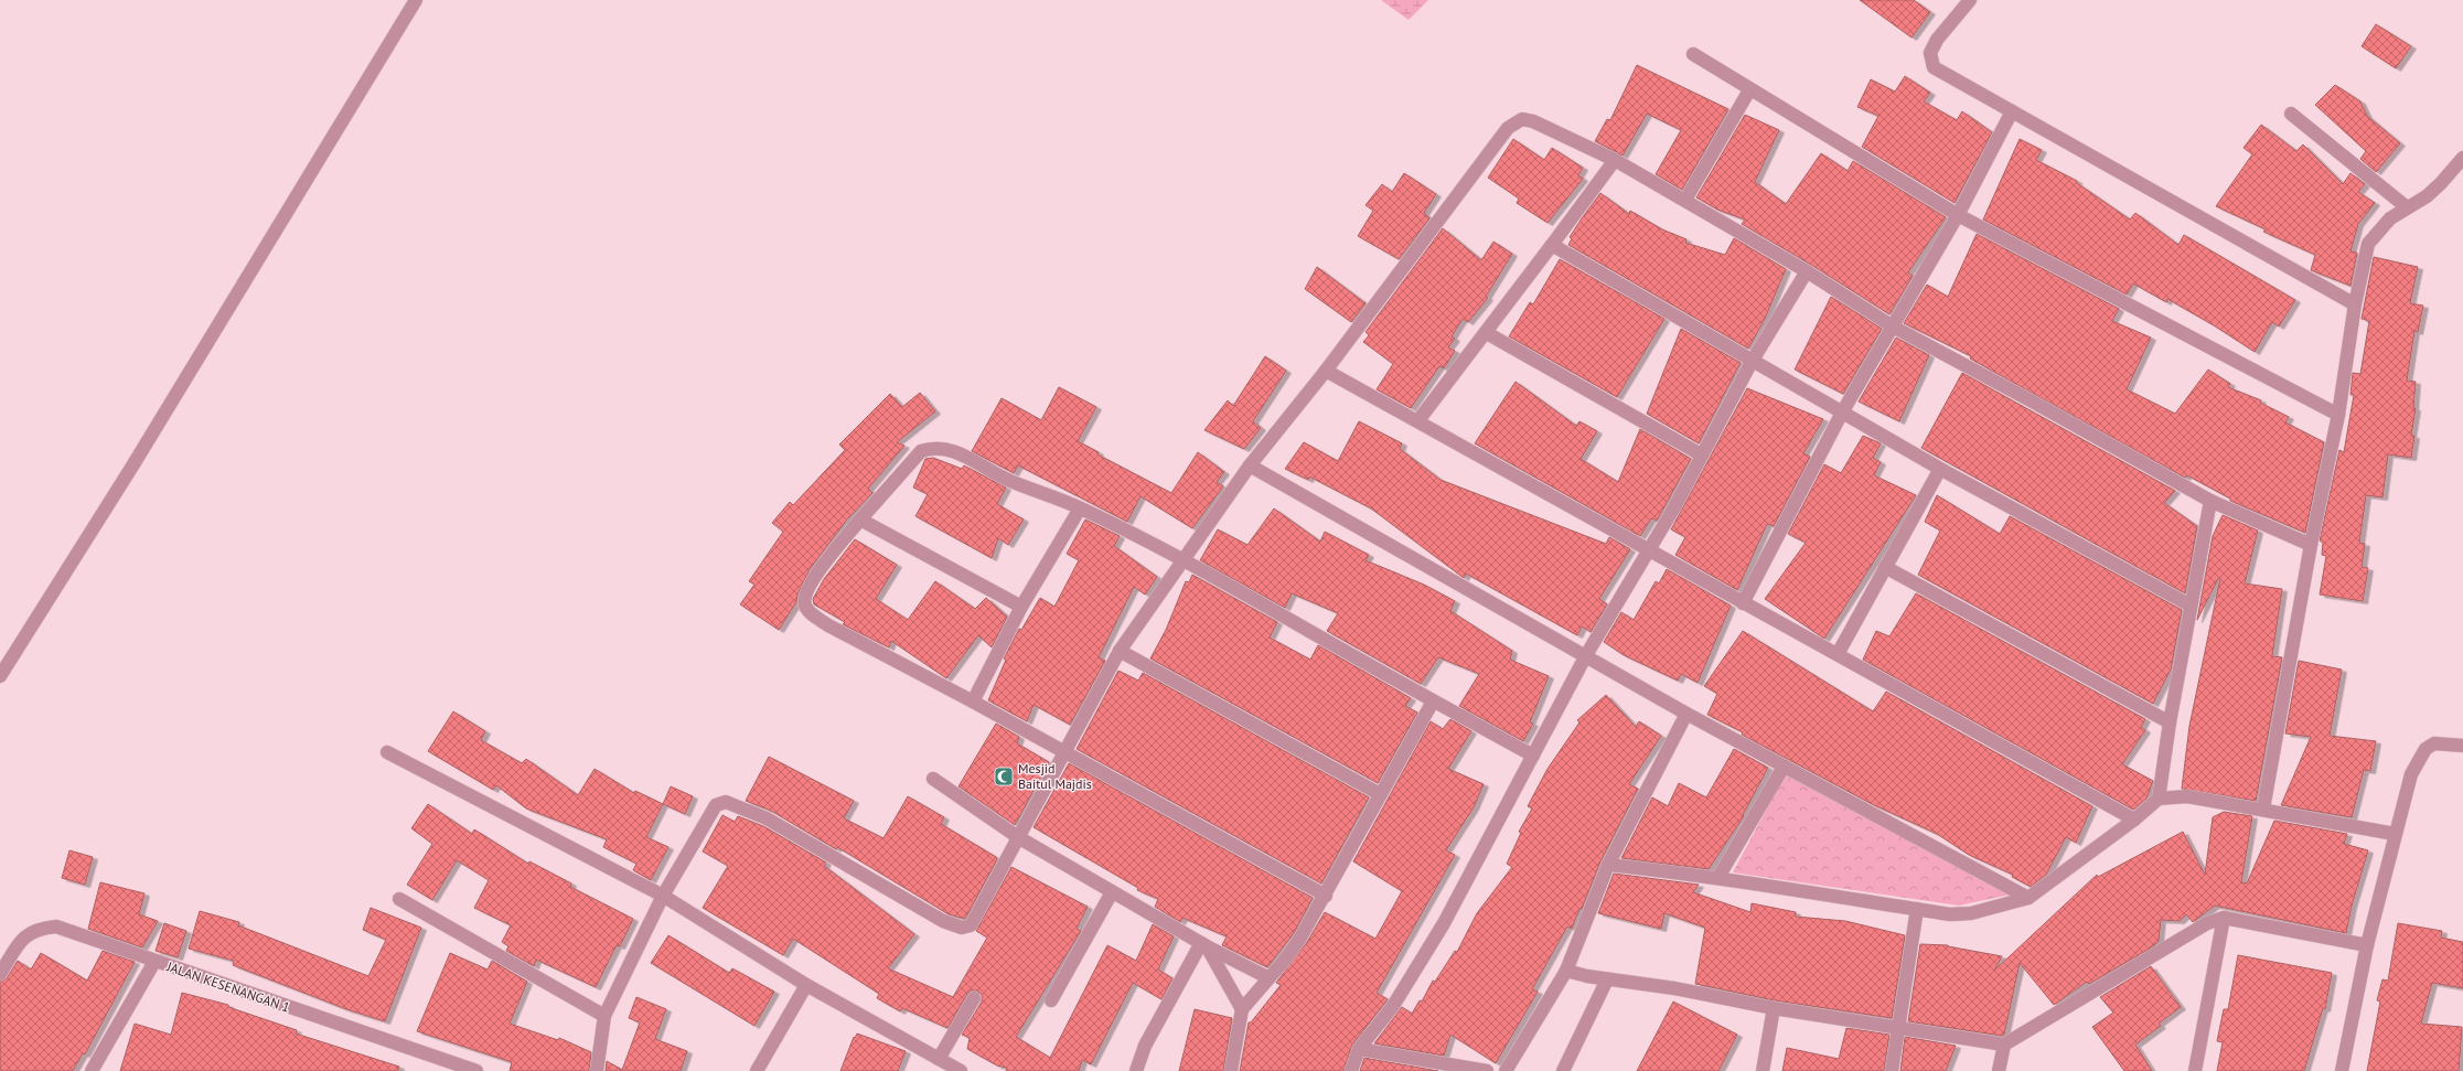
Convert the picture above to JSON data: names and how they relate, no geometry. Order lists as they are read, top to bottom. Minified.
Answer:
{"streets":{"street":["JALAN KESENANGAN 1"]},"places":{"mosque":["Mesjid Baitul Majdis"]}}
